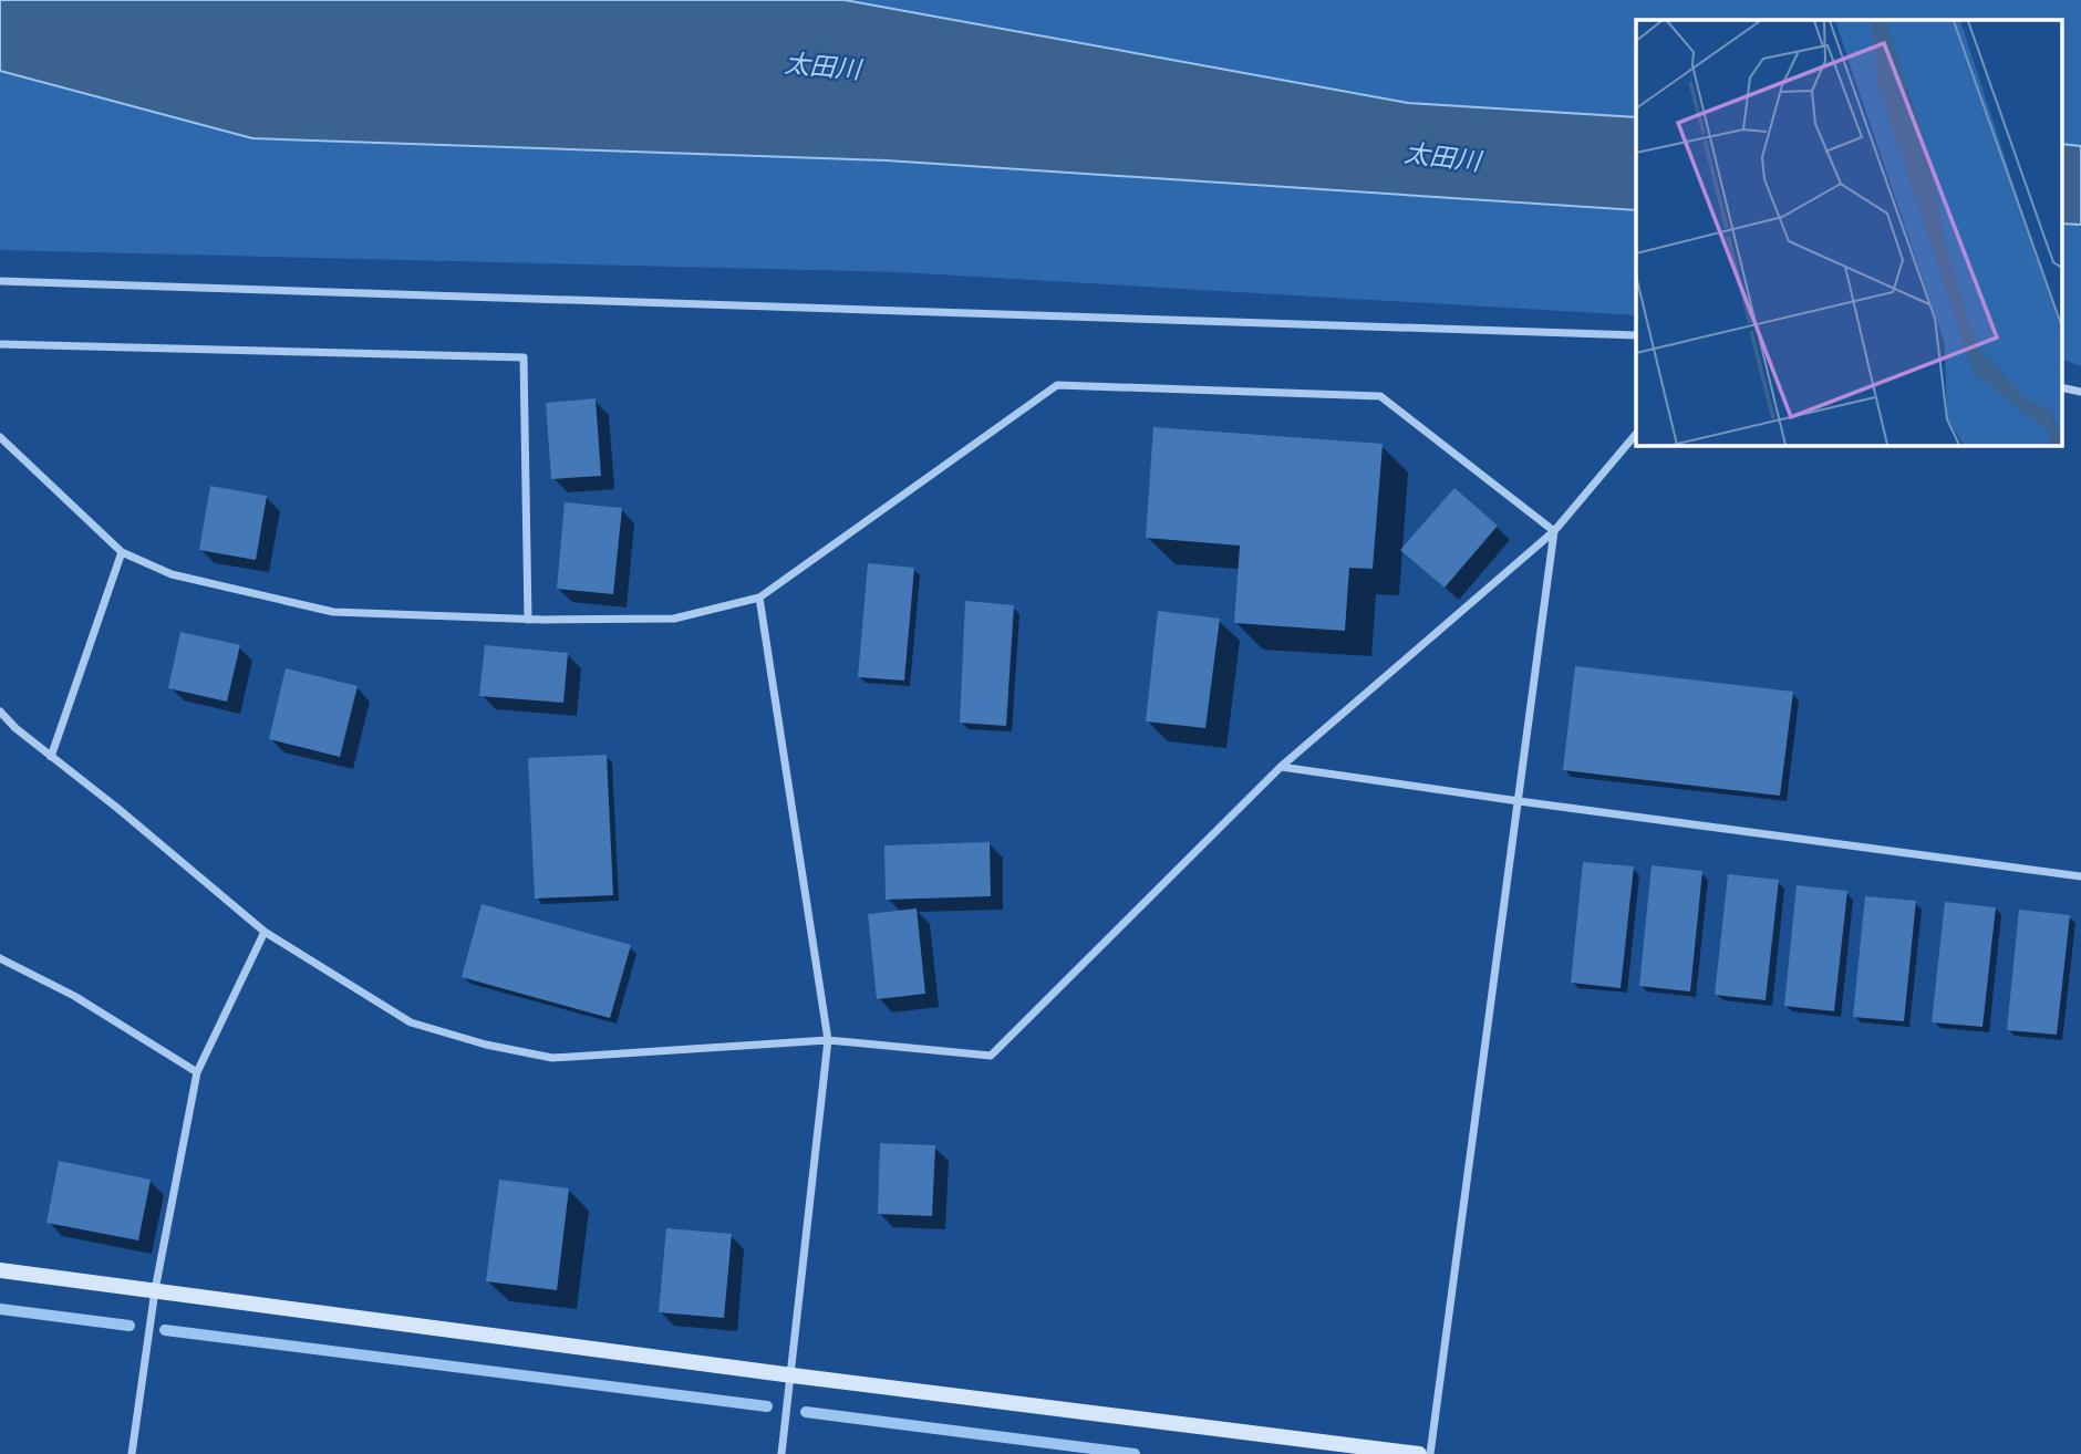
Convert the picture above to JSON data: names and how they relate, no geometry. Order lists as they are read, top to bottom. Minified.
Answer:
{"water":["太田川"]}
